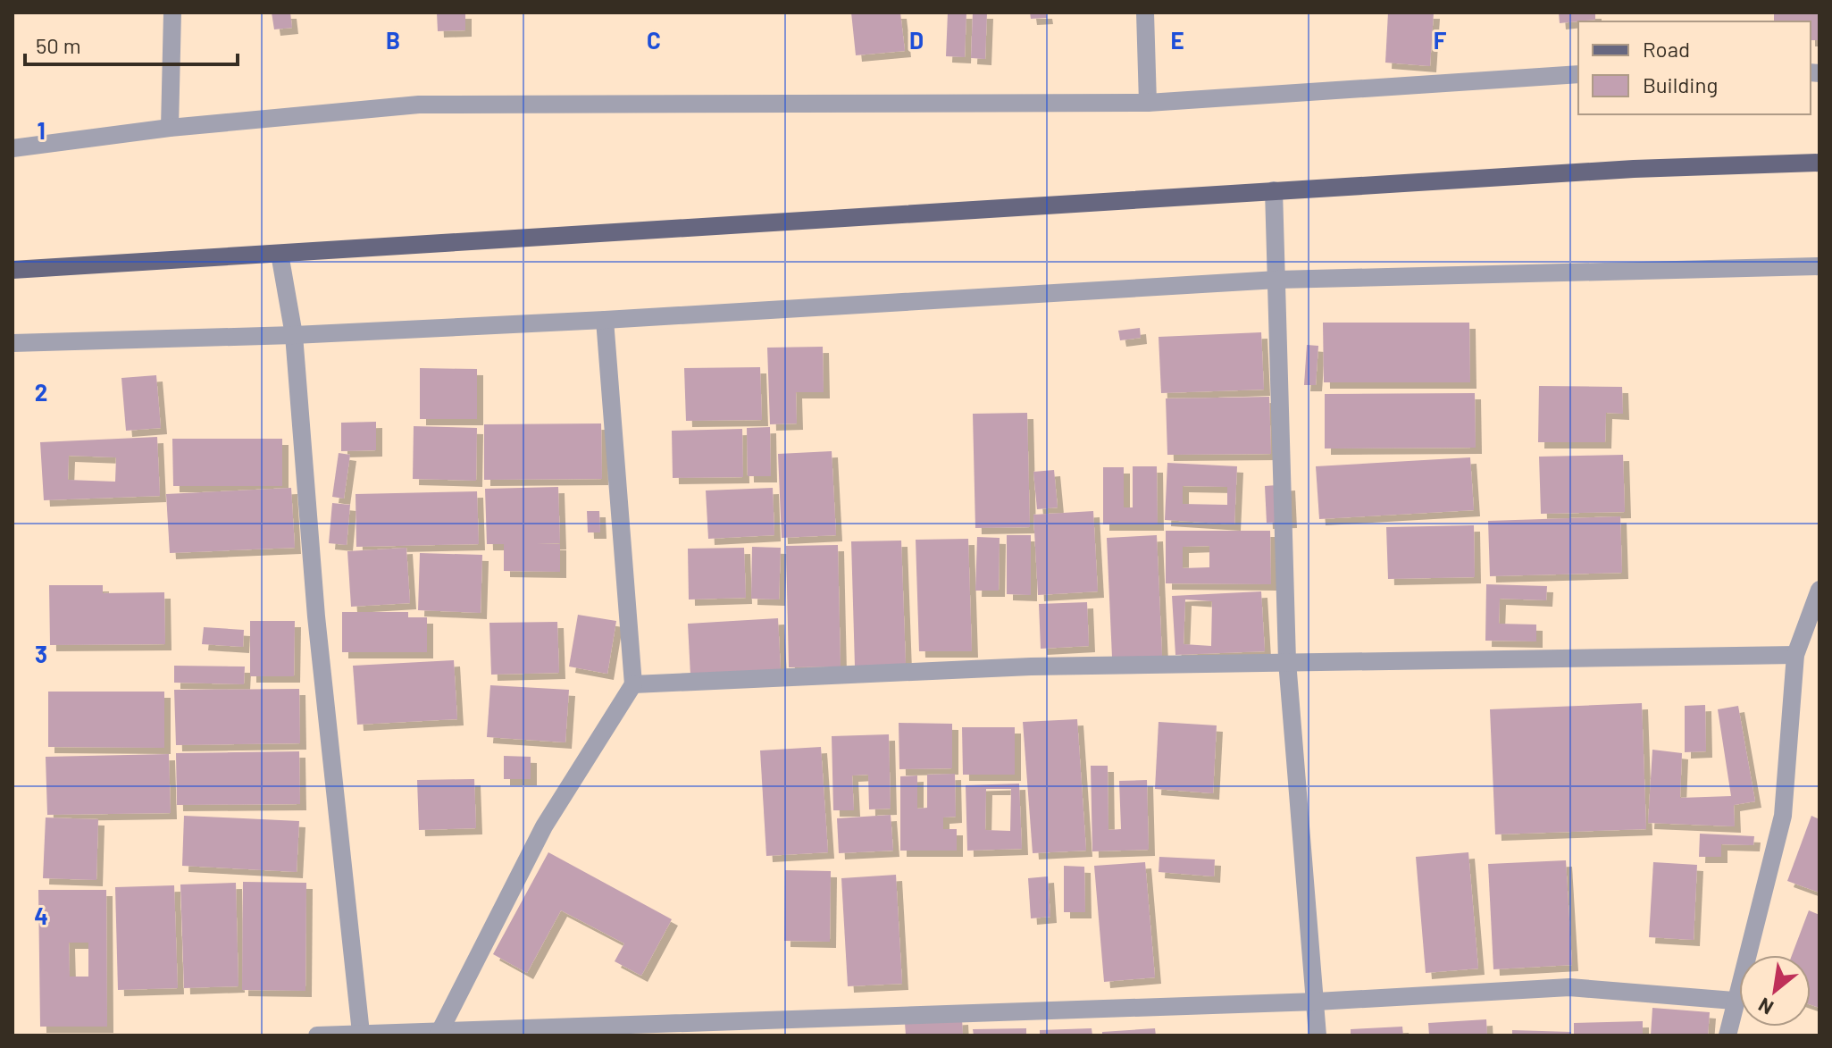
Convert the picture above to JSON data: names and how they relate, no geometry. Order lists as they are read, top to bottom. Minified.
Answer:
{"legend":["Road","Building"],"scale_bar":"50 m","north":"bottom left","grid":{"columns":["B","C","D","E","F"],"rows":["1","2","3","4"]}}
